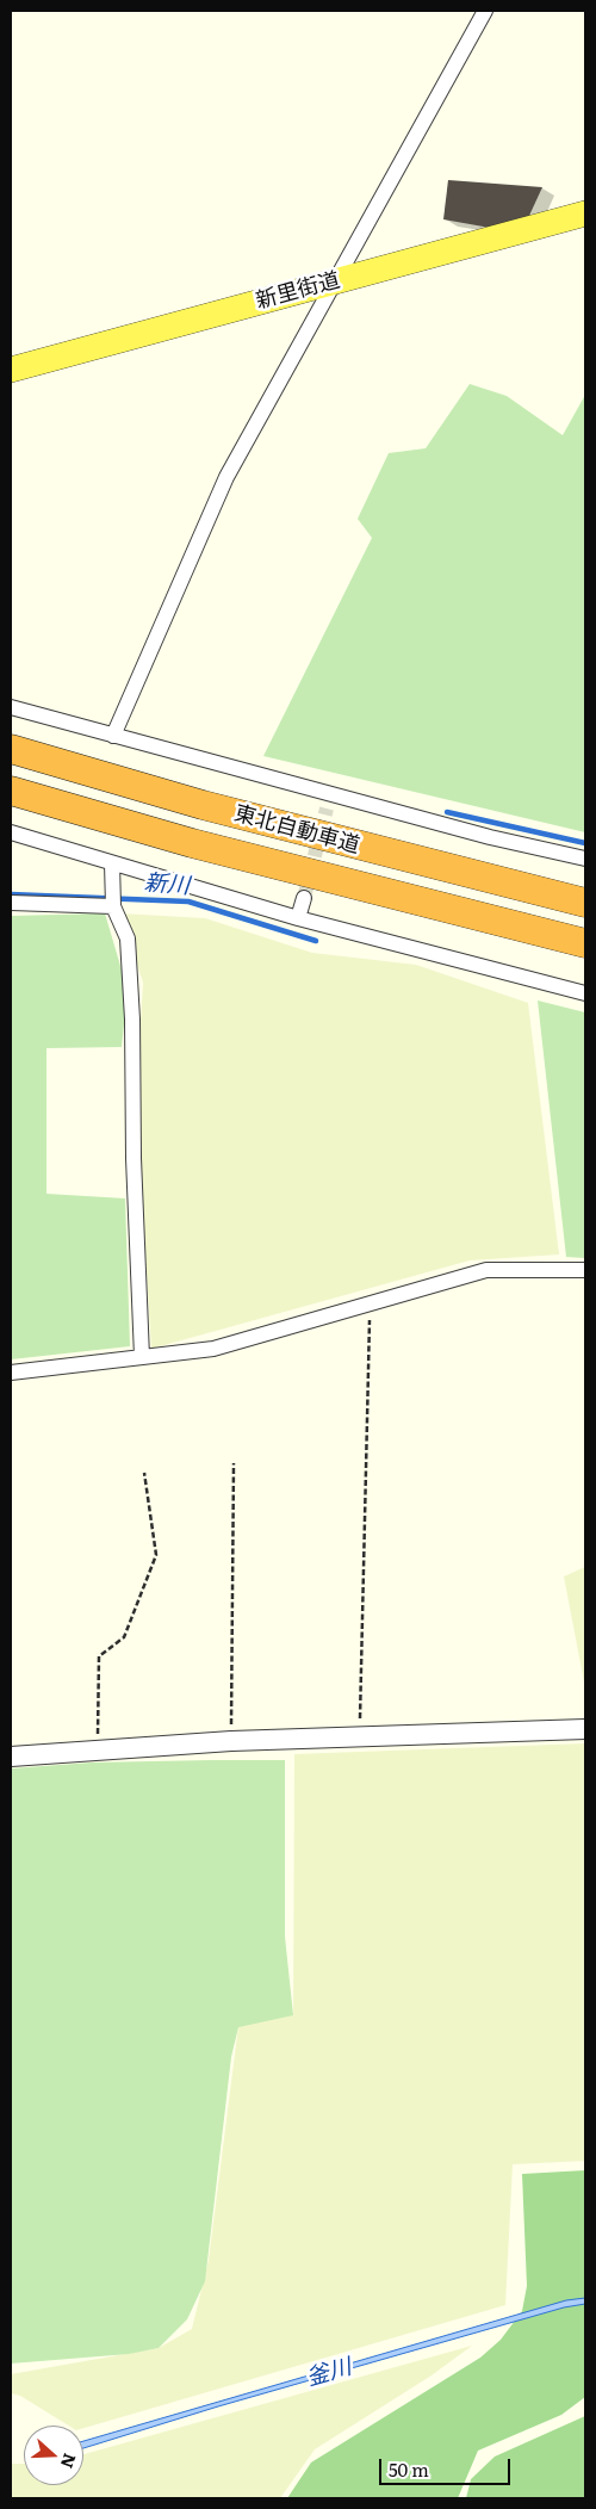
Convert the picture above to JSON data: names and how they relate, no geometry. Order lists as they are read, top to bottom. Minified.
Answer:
{"streets":{"highway":["東北自動車道"],"main road":["新里街道"]},"water":["新川","釜川"],"scale_bar":"50 m","north":"right"}
